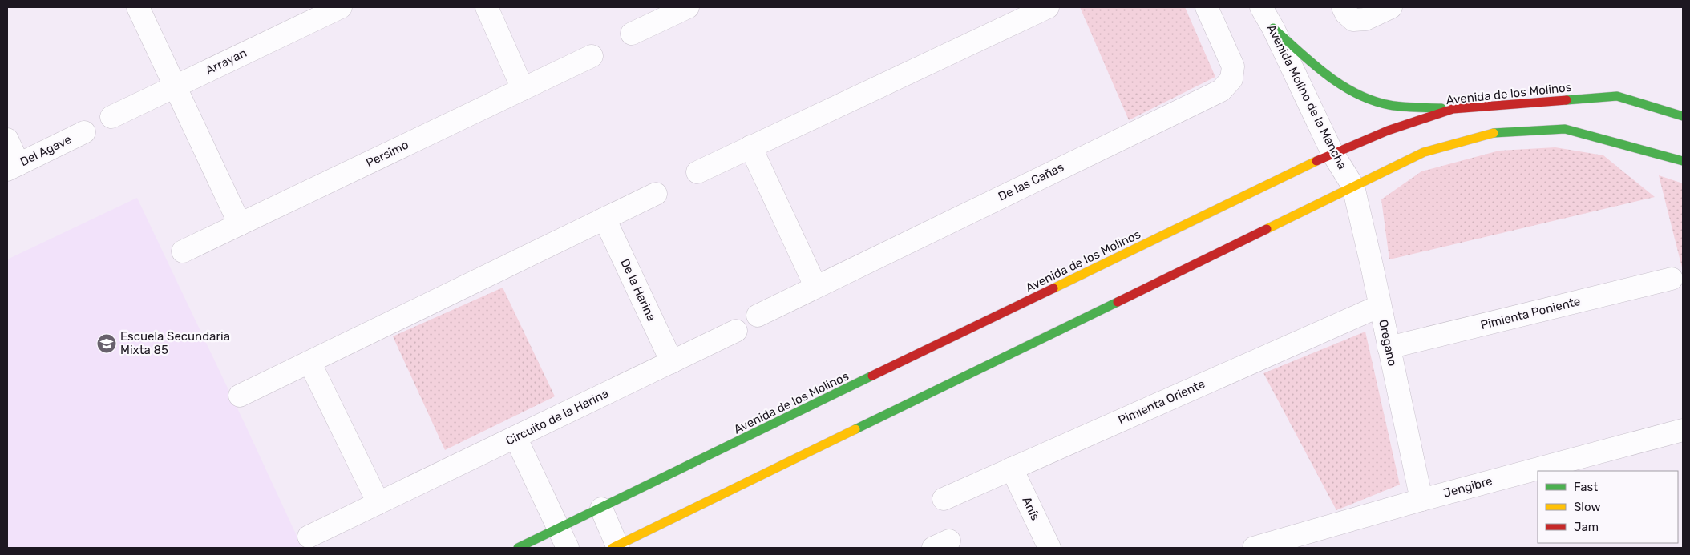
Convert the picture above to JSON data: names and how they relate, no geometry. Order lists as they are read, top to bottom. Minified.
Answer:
{"streets":{"street":["Arrayan","Avenida de los Molinos","Avenida Molino de la Mancha","Del Agave","Persimo","De las Cañas","De la Harina","Pimienta Poniente","Oregano","Pimienta Oriente","Circuito de la Harina","Jengibre","Anís"]},"crossings":[["Avenida de los Molinos","Avenida Molino de la Mancha"],["Avenida Molino de la Mancha","Oregano"],["De la Harina","Circuito de la Harina"],["Pimienta Poniente","Oregano"],["Oregano","Pimienta Oriente"],["Oregano","Jengibre"],["Pimienta Oriente","Anís"]],"places":{"school or university":["Escuela Secundaria Mixta 85"]},"legend":["Fast","Slow","Jam"]}
